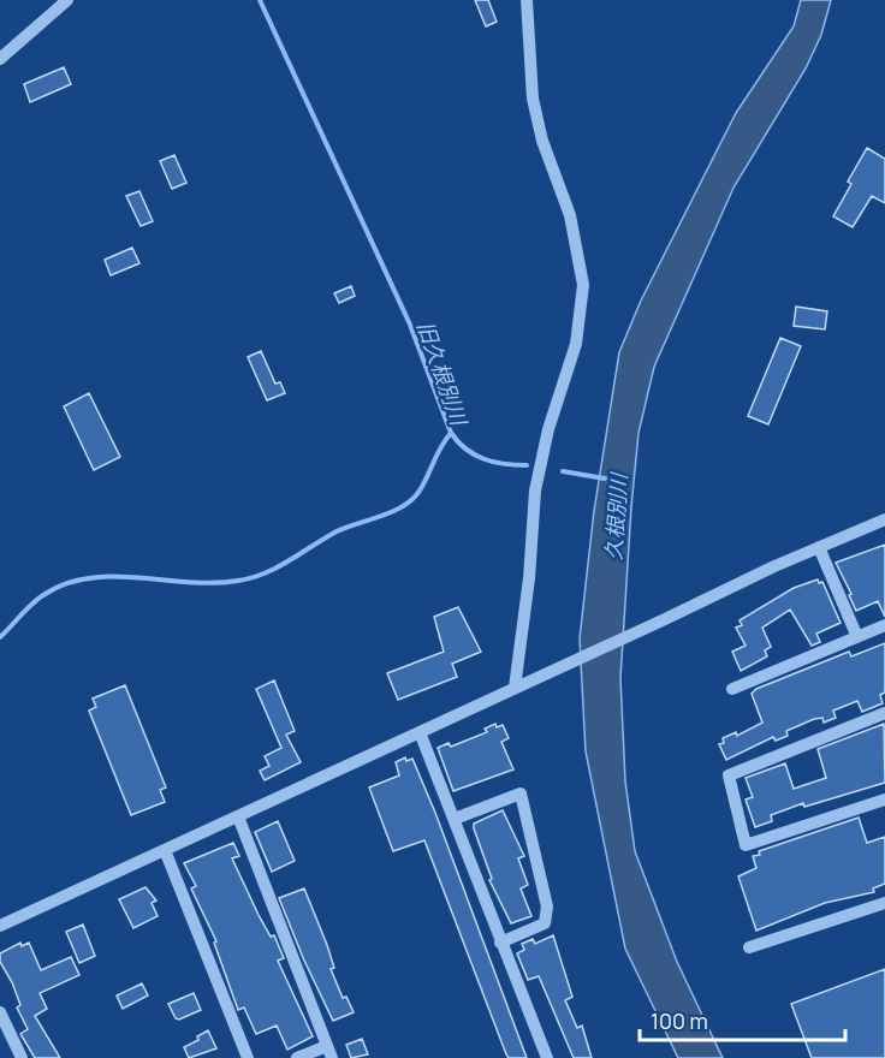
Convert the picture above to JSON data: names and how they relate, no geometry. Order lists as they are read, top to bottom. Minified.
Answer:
{"water":["旧久根別川","久根別川"],"scale_bar":"100 m"}
